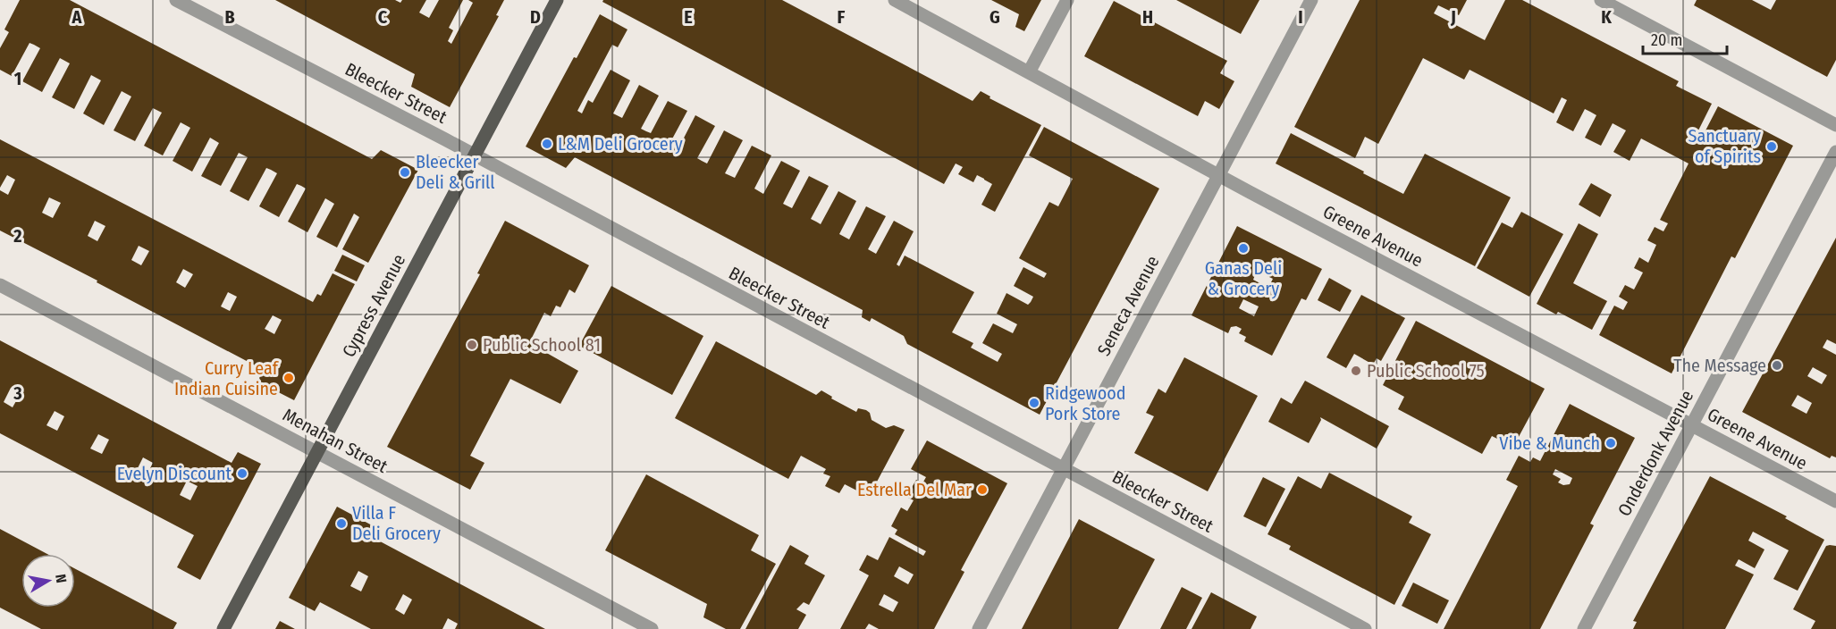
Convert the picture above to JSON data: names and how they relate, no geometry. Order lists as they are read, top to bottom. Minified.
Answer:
{"streets":{"main road":["Cypress Avenue"],"street":["Bleecker Street","Greene Avenue","Seneca Avenue","Menahan Street","Onderdonk Avenue"]},"crossings":[["Bleecker Street","Cypress Avenue"],["Bleecker Street","Seneca Avenue"],["Greene Avenue","Seneca Avenue"],["Greene Avenue","Onderdonk Avenue"],["Cypress Avenue","Menahan Street"]],"places":["L&M Deli Grocery","Sanctuary of Spirits","Bleecker Deli & Grill","Ganas Deli & Grocery","Public School 81","The Message","Public School 75","Curry Leaf Indian Cuisine","Ridgewood Pork Store","Vibe & Munch","Evelyn Discount","Estrella Del Mar","Villa F Deli Grocery"],"scale_bar":"20 m","north":"right","grid":{"columns":["A","B","C","D","E","F","G","H","I","J","K"],"rows":["1","2","3"]}}
